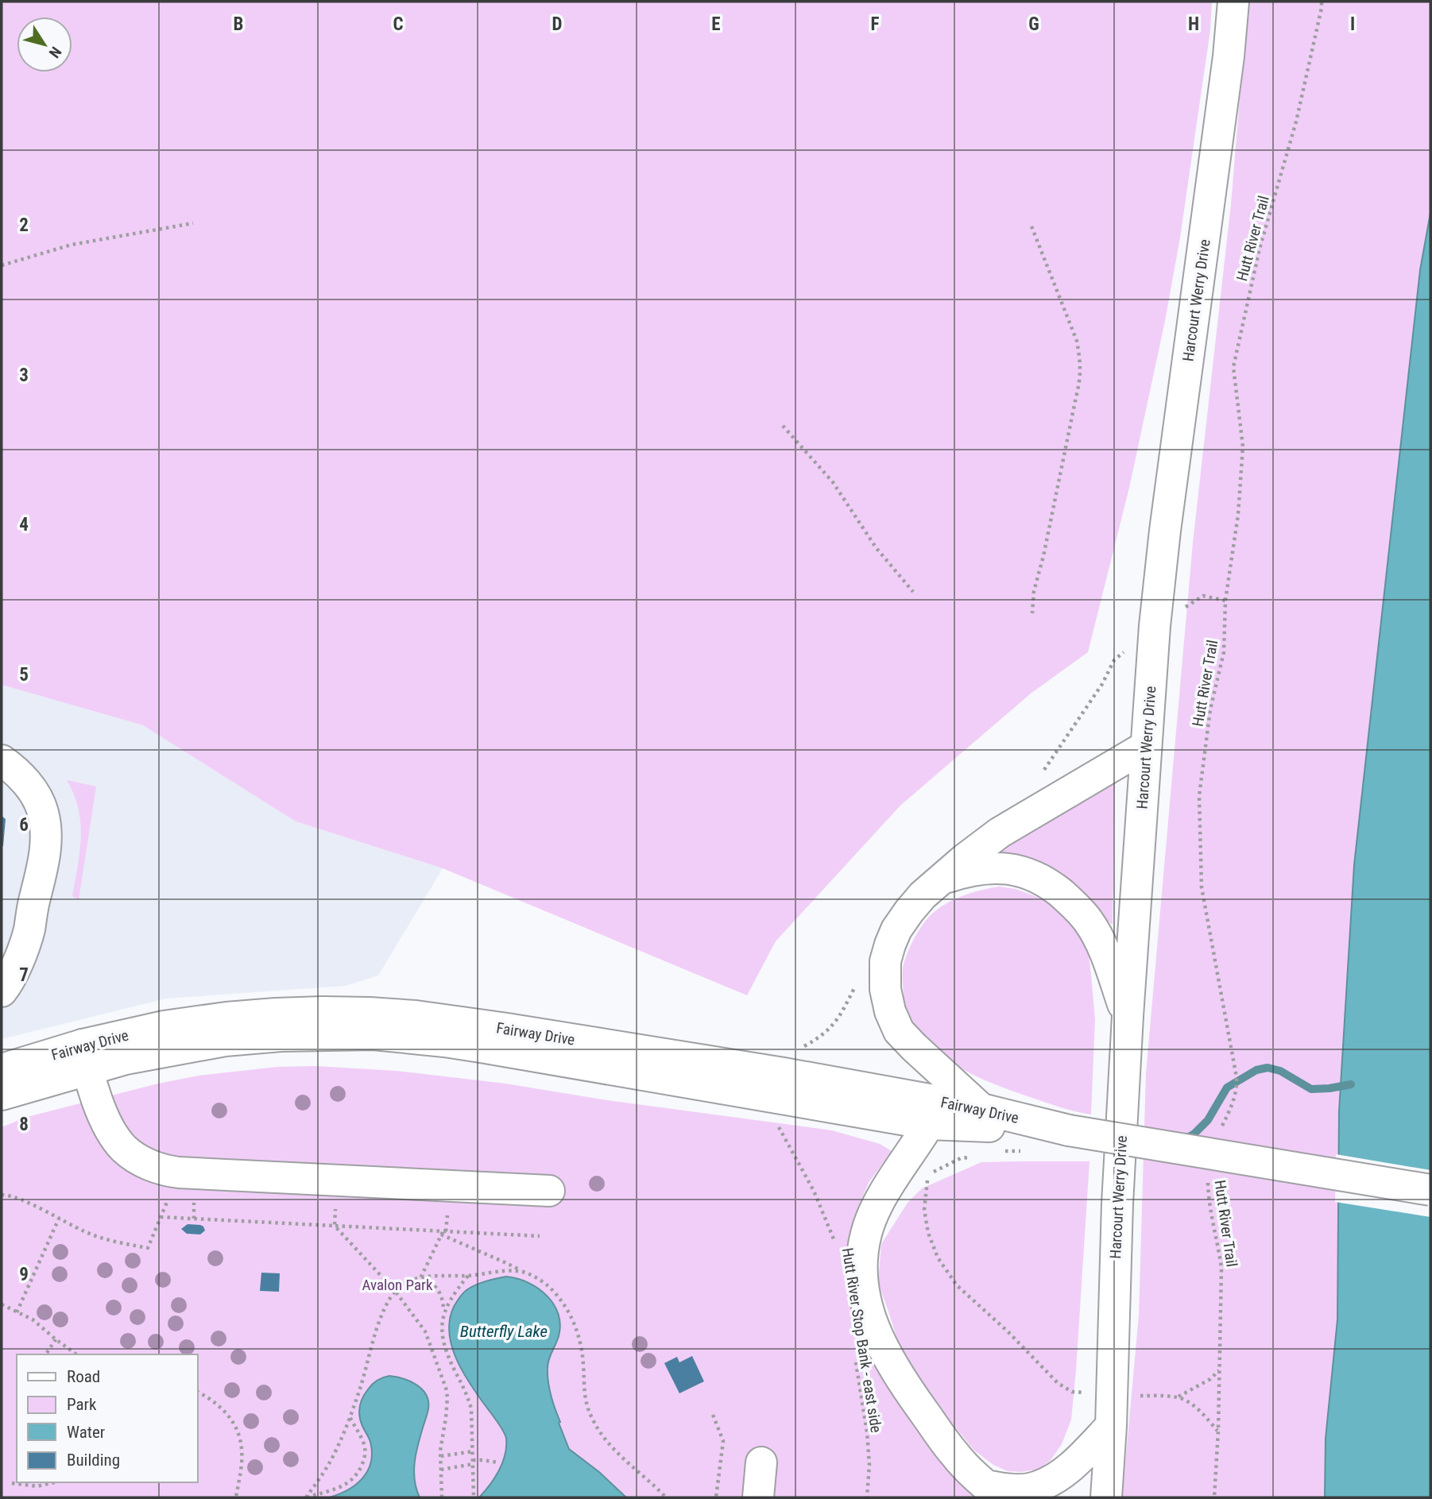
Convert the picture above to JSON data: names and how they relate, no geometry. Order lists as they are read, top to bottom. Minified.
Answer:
{"streets":{"main road":["Harcourt Werry Drive","Fairway Drive"],"path":["Hutt River Trail","Hutt River Stop Bank - east side"]},"crossings":[["Fairway Drive","Hutt River Stop Bank - east side"]],"water":["Butterfly Lake"],"parks":["Avalon Park"],"legend":["Road","Park","Water","Building"],"north":"bottom right","grid":{"columns":["B","C","D","E","F","G","H","I"],"rows":["2","3","4","5","6","7","8","9"]}}
